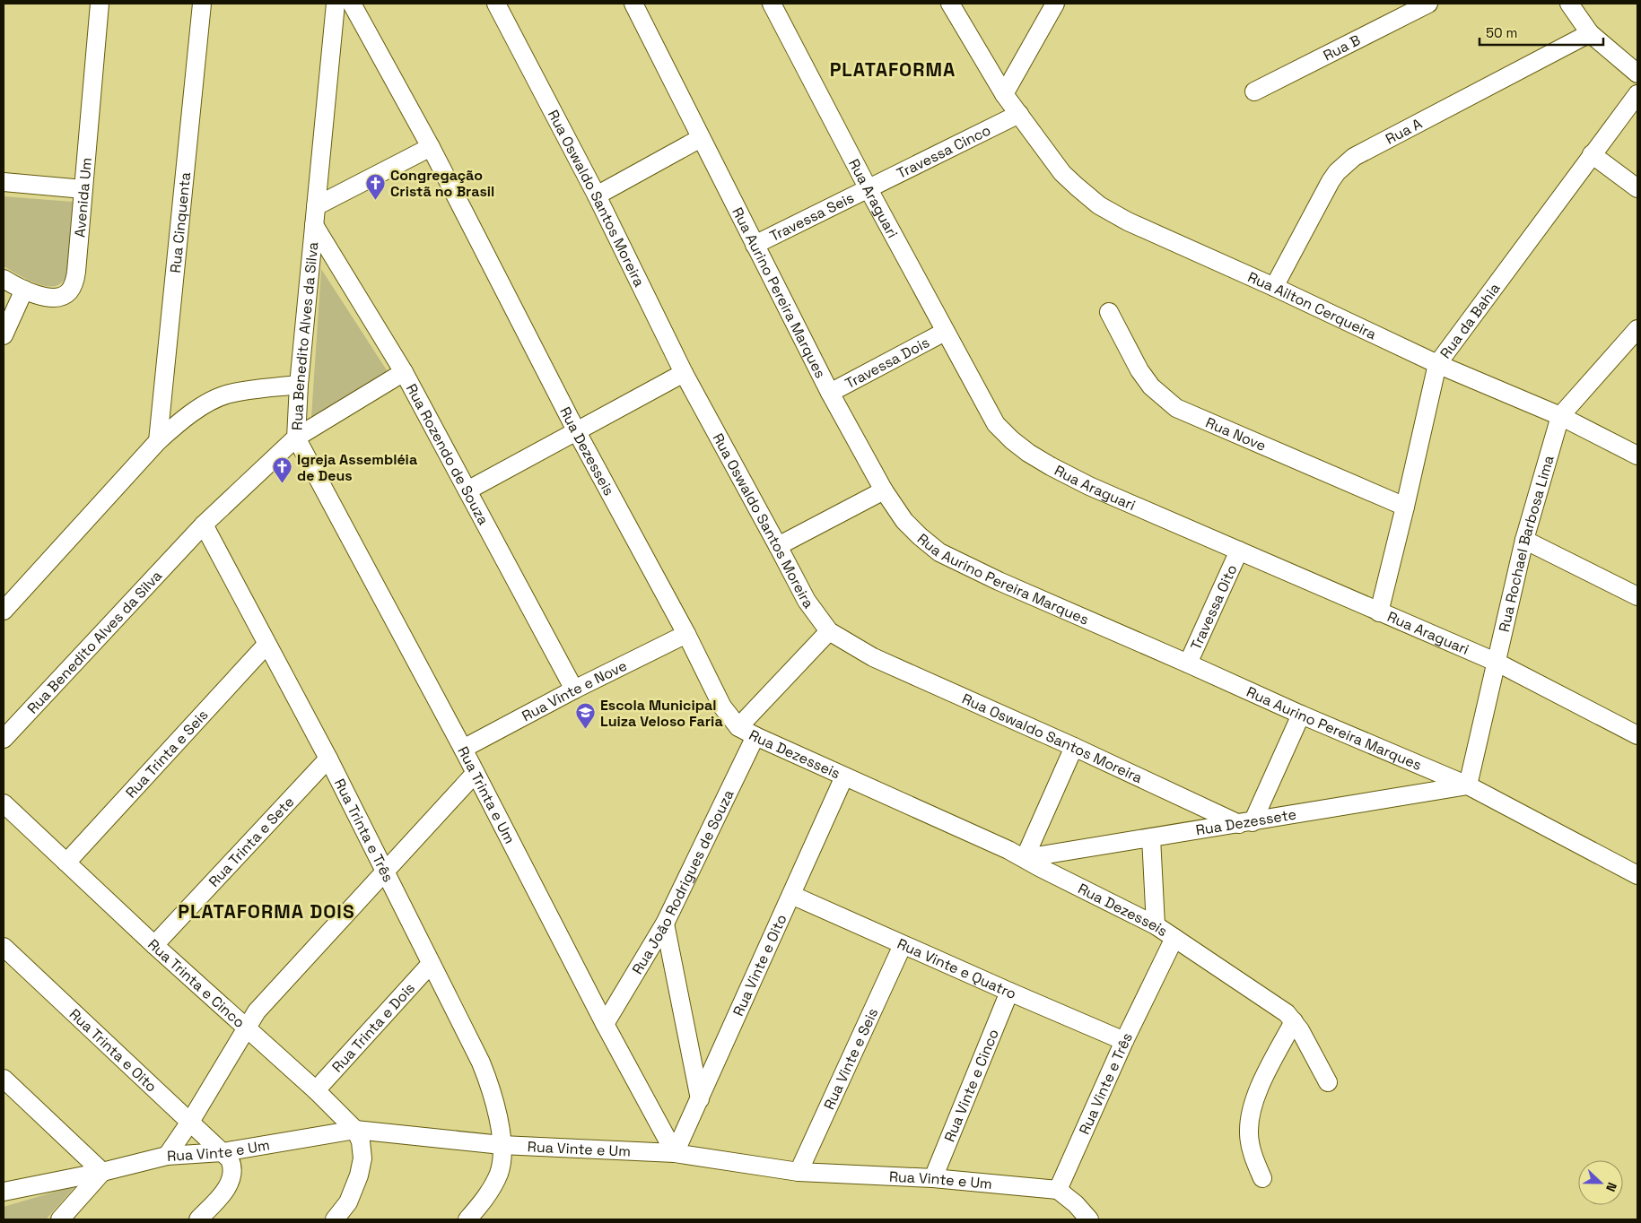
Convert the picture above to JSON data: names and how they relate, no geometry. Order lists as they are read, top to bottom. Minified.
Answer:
{"streets":{"street":["Rua B","Rua A","Travessa Cinco","Avenida Um","Rua Araguari","Rua Oswaldo Santos Moreira","Travessa Seis","Rua Cinquenta","Rua Aurino Pereira Marques","Rua Ailton Cerqueira","Rua da Bahia","Rua Benedito Alves da Silva","Travessa Dois","Rua Nove","Rua Dezesseis","Rua Rozendo de Souza","Rua Rochael Barbosa Lima","Travessa Oito","Rua Vinte e Nove","Rua Trinta e Seis","Rua Trinta e Um","Rua Dezessete","Rua Trinta e Três","Rua Trinta e Sete","Rua João Rodrigues de Souza","Rua Vinte e Oito","Rua Vinte e Quatro","Rua Trinta e Cinco","Rua Trinta e Dois","Rua Trinta e Oito","Rua Vinte e Seis","Rua Vinte e Três","Rua Vinte e Cinco","Rua Vinte e Um"]},"crossings":[["Rua A","Rua Ailton Cerqueira"],["Travessa Cinco","Rua Araguari"],["Travessa Cinco","Travessa Seis"],["Travessa Cinco","Rua Ailton Cerqueira"],["Rua Araguari","Travessa Seis"],["Rua Araguari","Rua da Bahia"],["Rua Araguari","Travessa Dois"],["Rua Araguari","Rua Rochael Barbosa Lima"],["Rua Araguari","Travessa Oito"],["Rua Oswaldo Santos Moreira","Rua Dezessete"],["Travessa Seis","Rua Aurino Pereira Marques"],["Rua Aurino Pereira Marques","Travessa Dois"],["Rua Aurino Pereira Marques","Rua Rochael Barbosa Lima"],["Rua Aurino Pereira Marques","Travessa Oito"],["Rua Aurino Pereira Marques","Rua Dezessete"],["Rua Ailton Cerqueira","Rua da Bahia"],["Rua Ailton Cerqueira","Rua Rochael Barbosa Lima"],["Rua da Bahia","Rua Nove"],["Rua Benedito Alves da Silva","Rua Rozendo de Souza"],["Rua Benedito Alves da Silva","Rua Trinta e Um"],["Rua Benedito Alves da Silva","Rua Trinta e Três"],["Rua Dezesseis","Rua Vinte e Nove"],["Rua Dezesseis","Rua Dezessete"],["Rua Dezesseis","Rua João Rodrigues de Souza"],["Rua Dezesseis","Rua Vinte e Oito"],["Rua Dezesseis","Rua Vinte e Três"],["Rua Rozendo de Souza","Rua Vinte e Nove"],["Rua Rochael Barbosa Lima","Rua Dezessete"],["Rua Vinte e Nove","Rua Trinta e Um"],["Rua Trinta e Seis","Rua Trinta e Três"],["Rua Trinta e Seis","Rua Trinta e Cinco"],["Rua Trinta e Um","Rua João Rodrigues de Souza"],["Rua Trinta e Um","Rua Vinte e Oito"],["Rua Trinta e Um","Rua Vinte e Um"],["Rua Trinta e Três","Rua Trinta e Sete"],["Rua Trinta e Três","Rua Trinta e Dois"],["Rua Trinta e Três","Rua Vinte e Um"],["Rua Trinta e Sete","Rua Trinta e Cinco"],["Rua Vinte e Oito","Rua Vinte e Quatro"],["Rua Vinte e Oito","Rua Vinte e Um"],["Rua Vinte e Quatro","Rua Vinte e Seis"],["Rua Vinte e Quatro","Rua Vinte e Três"],["Rua Vinte e Quatro","Rua Vinte e Cinco"],["Rua Trinta e Cinco","Rua Trinta e Dois"],["Rua Trinta e Cinco","Rua Vinte e Um"],["Rua Trinta e Oito","Rua Vinte e Um"],["Rua Vinte e Seis","Rua Vinte e Um"],["Rua Vinte e Três","Rua Vinte e Um"],["Rua Vinte e Cinco","Rua Vinte e Um"]],"districts":["PLATAFORMA","PLATAFORMA DOIS"],"places":{"church":["Congregação Cristã no Brasil","Igreja Assembléia de Deus"],"school or university":["Escola Municipal Luiza Veloso Faria"]},"scale_bar":"50 m","north":"right"}
